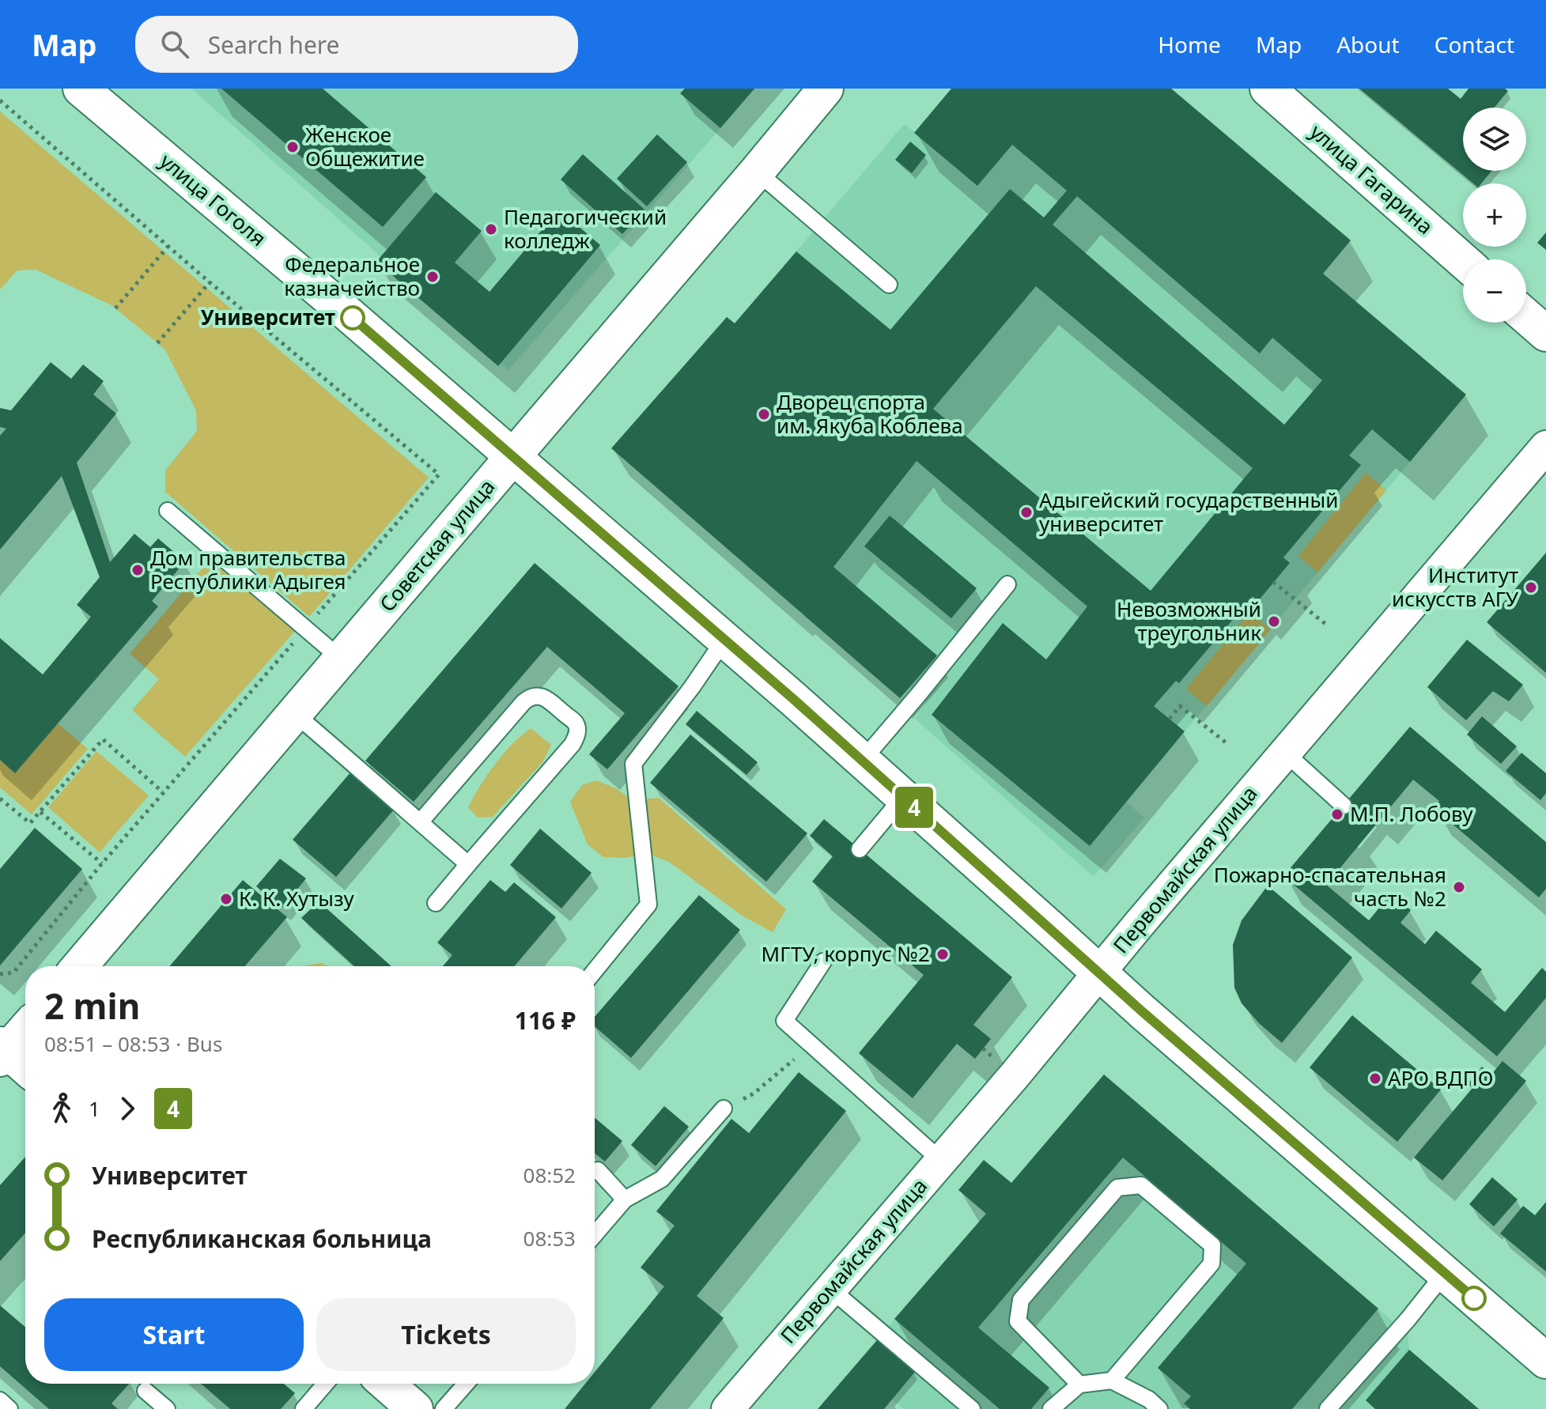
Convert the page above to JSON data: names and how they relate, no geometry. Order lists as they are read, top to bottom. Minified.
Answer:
{"streets":{"main road":["улица Гагарина","улица Гоголя","Советская улица"],"street":["Первомайская улица"]},"crossings":[["улица Гоголя","Советская улица"],["улица Гоголя","Первомайская улица"]],"places":["Женское Общежитие","Педагогический колледж","Федеральное казначейство","Университет","Дворец спорта им. Якуба Коблева","Адыгейский государственный университет","Дом правительства Республики Адыгея","Институт искусств АГУ","Невозможный треугольник","М.П. Лобову","Пожарно-спасательная часть №2","К. К. Хутызу","МГТУ, корпус №2","АРО ВДПО"],"lines":["bus line 4"],"page":{"header":"Map","search":"Search here","nav":["Home","Map","About","Contact"],"on_map":"4","map_buttons":["+","−"],"heading":["2 min","08:51 – 08:53 · Bus","116 ₽"],"legs":["1","4"],"list":[{"name":"Университет","value":"08:52"},{"name":"Республиканская больница","value":"08:53"}],"buttons":["Start","Tickets"]}}
